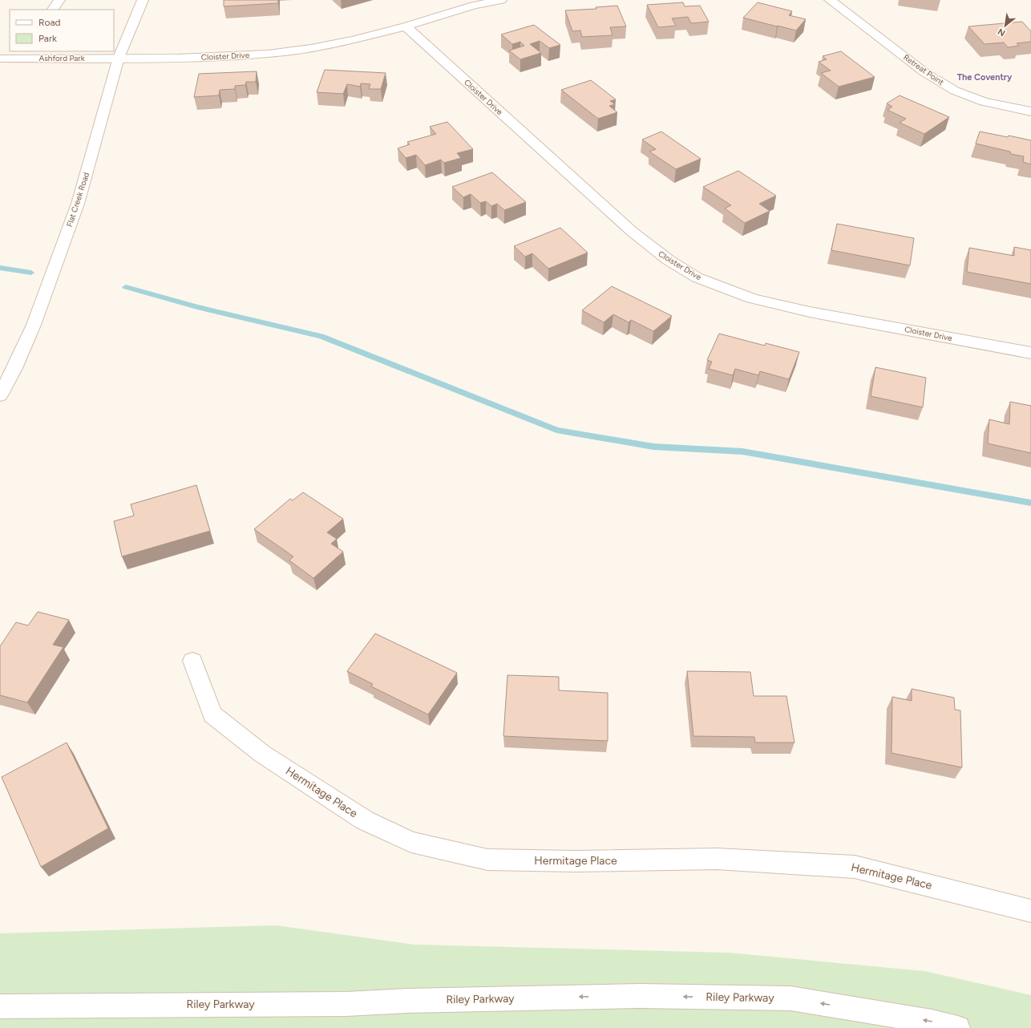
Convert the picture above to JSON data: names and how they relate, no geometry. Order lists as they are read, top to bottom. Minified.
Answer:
{"streets":{"street":["Cloister Drive","Ashford Park","Retreat Point","Flat Creek Road","Hermitage Place","Riley Parkway"]},"crossings":[["Cloister Drive","Ashford Park"],["Cloister Drive","Flat Creek Road"],["Ashford Park","Flat Creek Road"]],"one_way":["Riley Parkway"],"districts":["The Coventry"],"legend":["Road","Park"],"north":"bottom left"}
